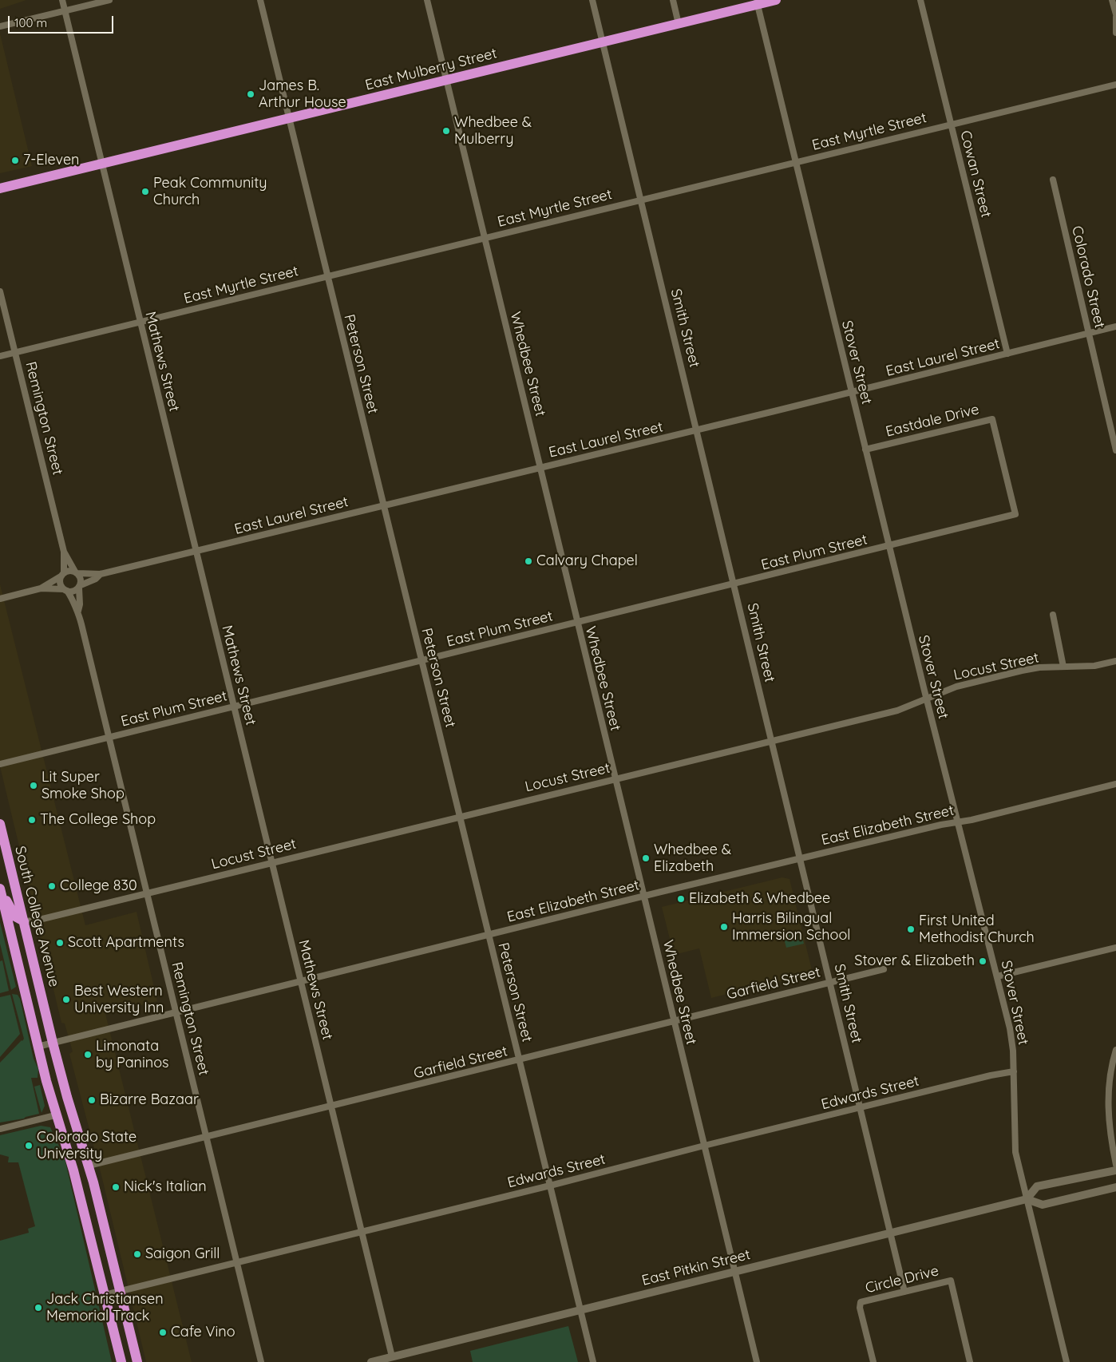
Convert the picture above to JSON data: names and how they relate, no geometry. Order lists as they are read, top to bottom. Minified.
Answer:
{"streets":{"highway":["East Mulberry Street","South College Avenue"],"street":["East Myrtle Street","Cowan Street","Colorado Street","Smith Street","East Laurel Street","Mathews Street","Stover Street","Peterson Street","Whedbee Street","Remington Street","Eastdale Drive","East Plum Street","Locust Street","East Elizabeth Street","Garfield Street","Edwards Street","East Pitkin Street","Circle Drive"]},"crossings":[["East Mulberry Street","Smith Street"],["East Mulberry Street","Mathews Street"],["East Mulberry Street","Stover Street"],["East Mulberry Street","Peterson Street"],["East Mulberry Street","Whedbee Street"],["East Myrtle Street","Cowan Street"],["East Myrtle Street","Smith Street"],["East Myrtle Street","Mathews Street"],["East Myrtle Street","Stover Street"],["East Myrtle Street","Peterson Street"],["East Myrtle Street","Whedbee Street"],["East Myrtle Street","Remington Street"],["Cowan Street","East Laurel Street"],["Colorado Street","East Laurel Street"],["Smith Street","East Laurel Street"],["Smith Street","East Plum Street"],["Smith Street","Locust Street"],["Smith Street","East Elizabeth Street"],["Smith Street","Garfield Street"],["Smith Street","Edwards Street"],["Smith Street","East Pitkin Street"],["Smith Street","Circle Drive"],["East Laurel Street","Mathews Street"],["East Laurel Street","Stover Street"],["East Laurel Street","Peterson Street"],["East Laurel Street","Whedbee Street"],["East Laurel Street","Remington Street"],["Mathews Street","East Plum Street"],["Mathews Street","Locust Street"],["Mathews Street","East Elizabeth Street"],["Mathews Street","Garfield Street"],["Mathews Street","Edwards Street"],["Mathews Street","East Pitkin Street"],["Stover Street","Eastdale Drive"],["Stover Street","East Plum Street"],["Stover Street","Locust Street"],["Stover Street","East Elizabeth Street"],["Stover Street","Edwards Street"],["Stover Street","East Pitkin Street"],["Peterson Street","East Plum Street"],["Peterson Street","Locust Street"],["Peterson Street","East Elizabeth Street"],["Peterson Street","Garfield Street"],["Peterson Street","Edwards Street"],["Peterson Street","East Pitkin Street"],["Whedbee Street","East Plum Street"],["Whedbee Street","Locust Street"],["Whedbee Street","East Elizabeth Street"],["Whedbee Street","Garfield Street"],["Whedbee Street","Edwards Street"],["Whedbee Street","East Pitkin Street"],["Remington Street","East Plum Street"],["Remington Street","Locust Street"],["Remington Street","East Elizabeth Street"],["Remington Street","Garfield Street"],["Remington Street","Edwards Street"],["Eastdale Drive","East Plum Street"],["Locust Street","South College Avenue"],["East Elizabeth Street","South College Avenue"],["South College Avenue","Garfield Street"],["South College Avenue","Edwards Street"]],"places":["James B. Arthur House","Whedbee & Mulberry","7-Eleven","Peak Community Church","Calvary Chapel","Lit Super Smoke Shop","The College Shop","Whedbee & Elizabeth","College 830","Elizabeth & Whedbee","Harris Bilingual Immersion School","First United Methodist Church","Scott Apartments","Stover & Elizabeth","Best Western University Inn","Limonata by Paninos","Bizarre Bazaar","Colorado State University","Nick's Italian","Saigon Grill","Jack Christiansen Memorial Track","Cafe Vino"],"scale_bar":"100 m"}
